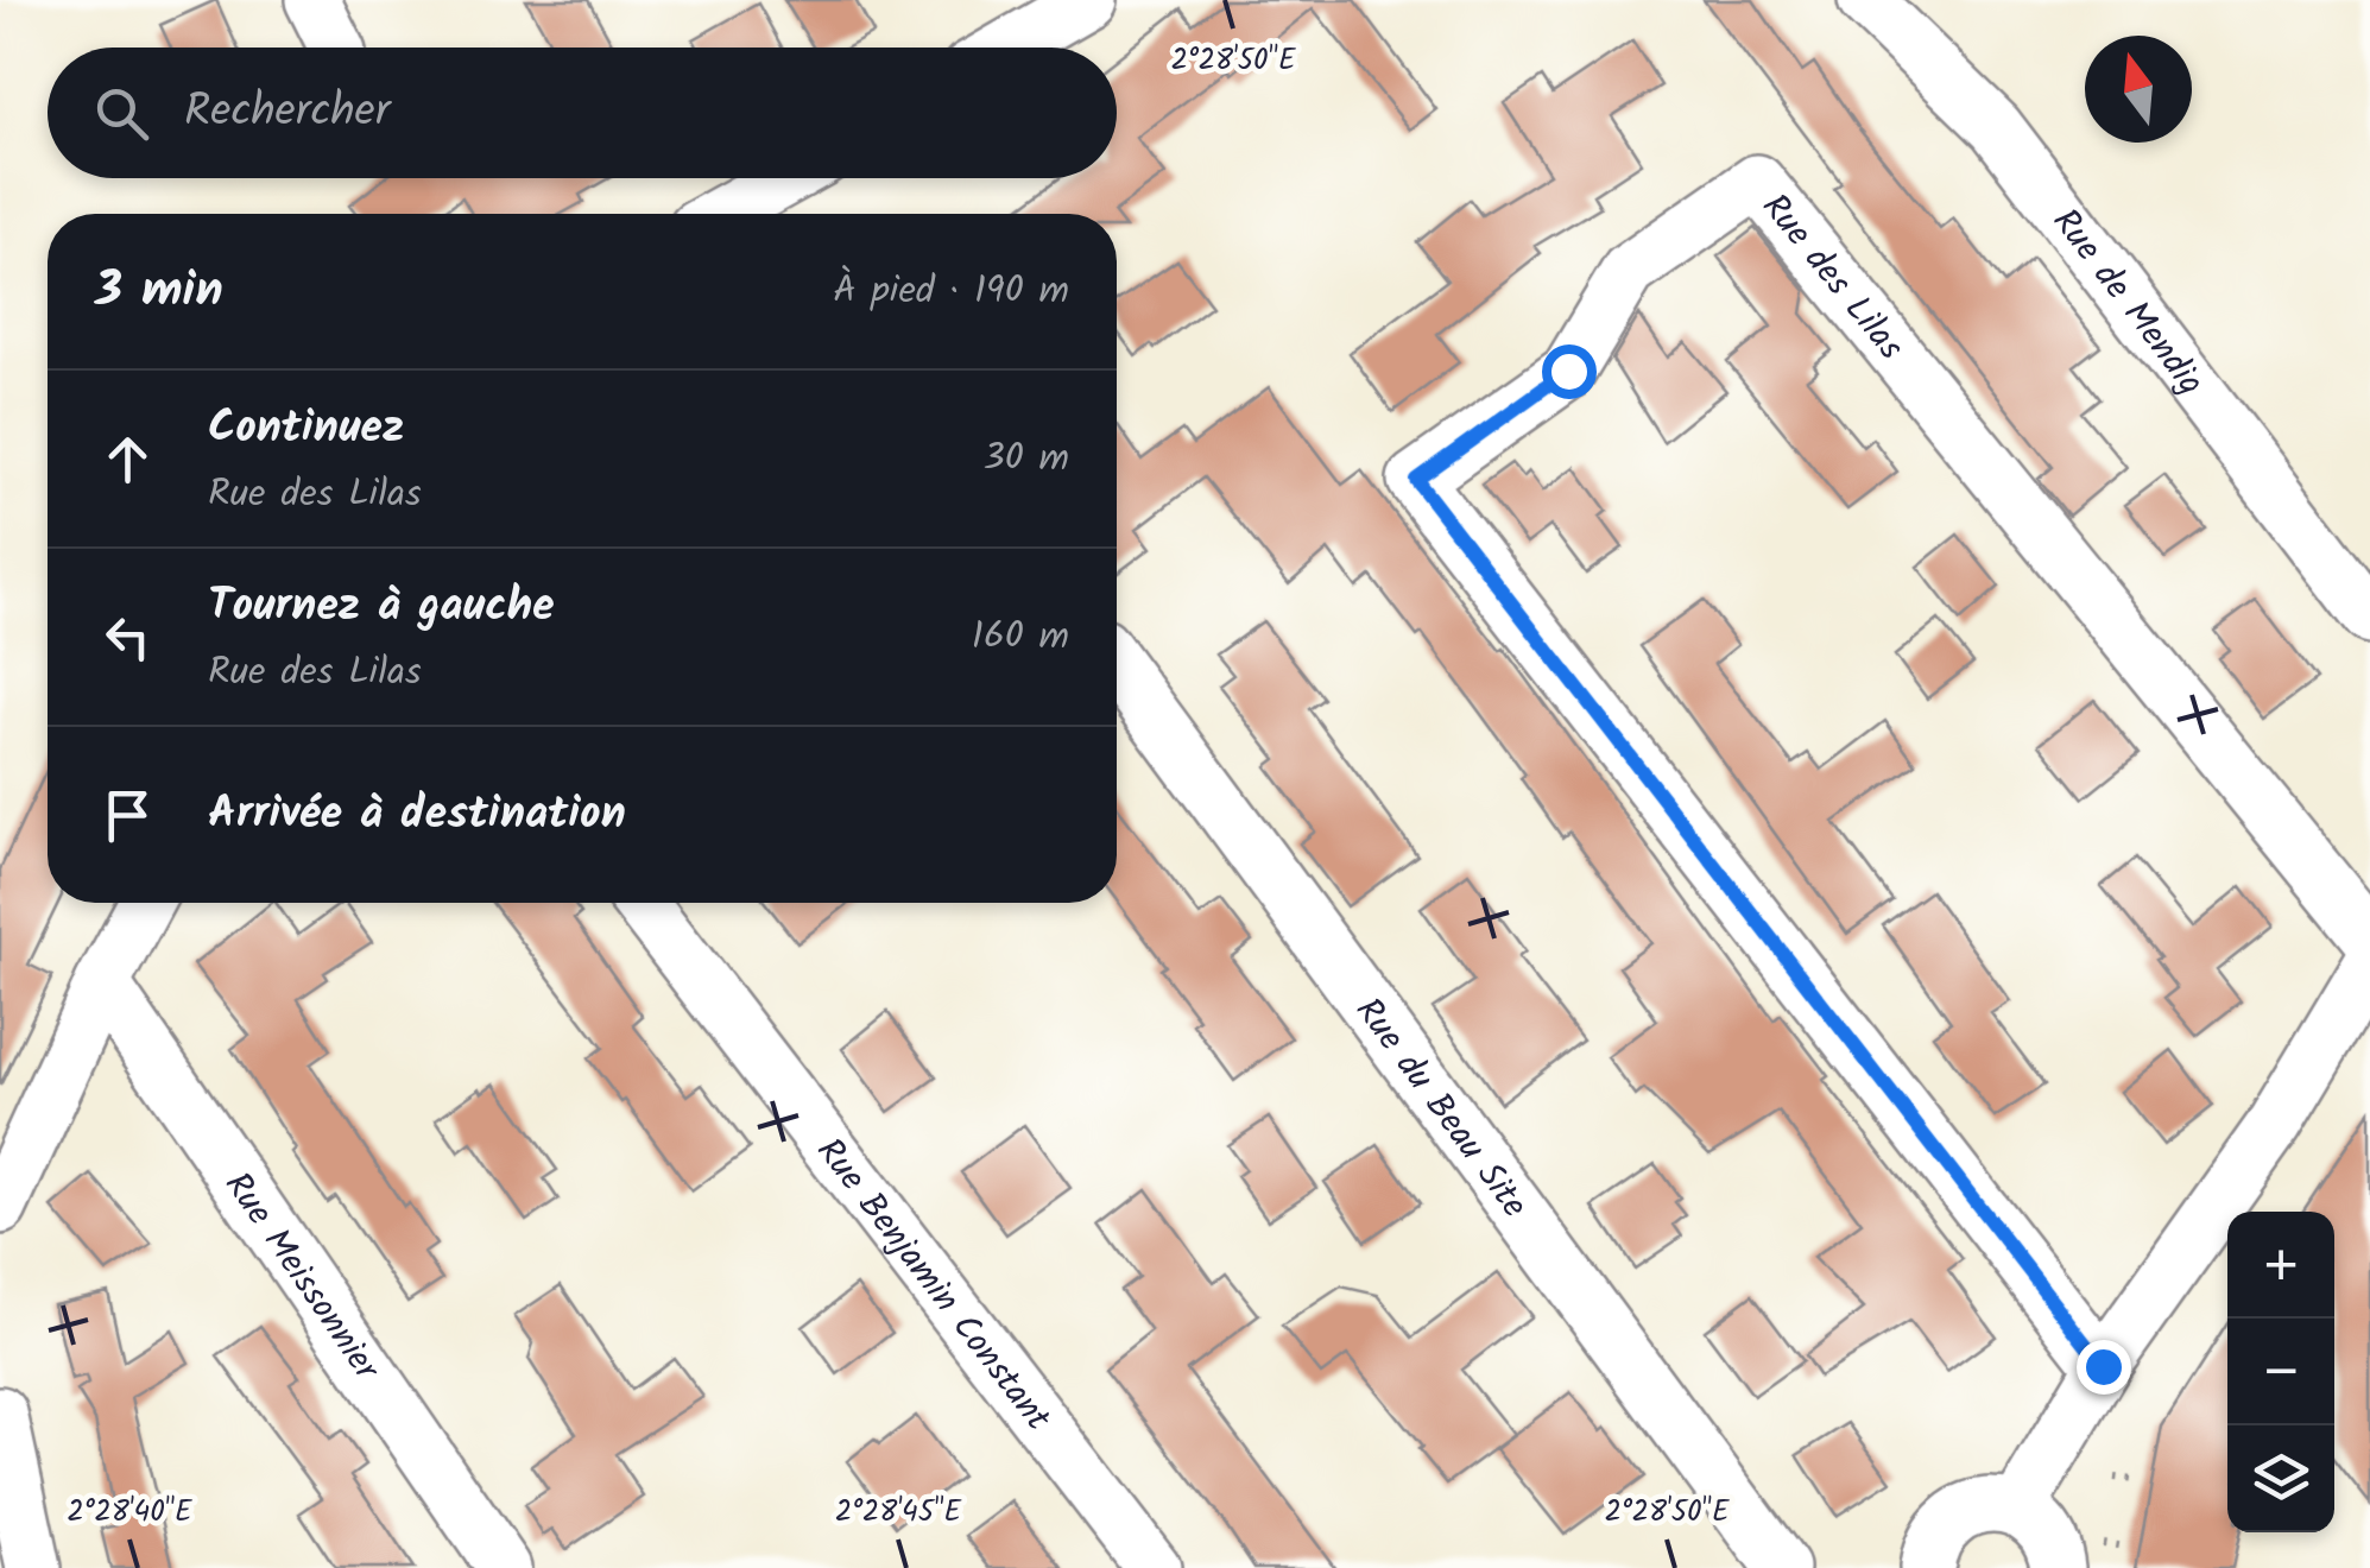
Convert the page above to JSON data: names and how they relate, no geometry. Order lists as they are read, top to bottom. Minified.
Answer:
{"streets":{"street":["Rue des Lilas","Rue de Mendig","Rue du Beau Site","Rue Meissonnier","Rue Benjamin Constant"]},"north":"top","page":{"search":"Rechercher","heading":["3 min","À pied · 190 m"],"list":[["Continuez","Rue des Lilas","30 m"],["Tournez à gauche","Rue des Lilas","160 m"],"Arrivée à destination"],"map_buttons":["+","−"]},"coordinates":["2°28'50\"E","2°28'40\"E","2°28'45\"E"]}
